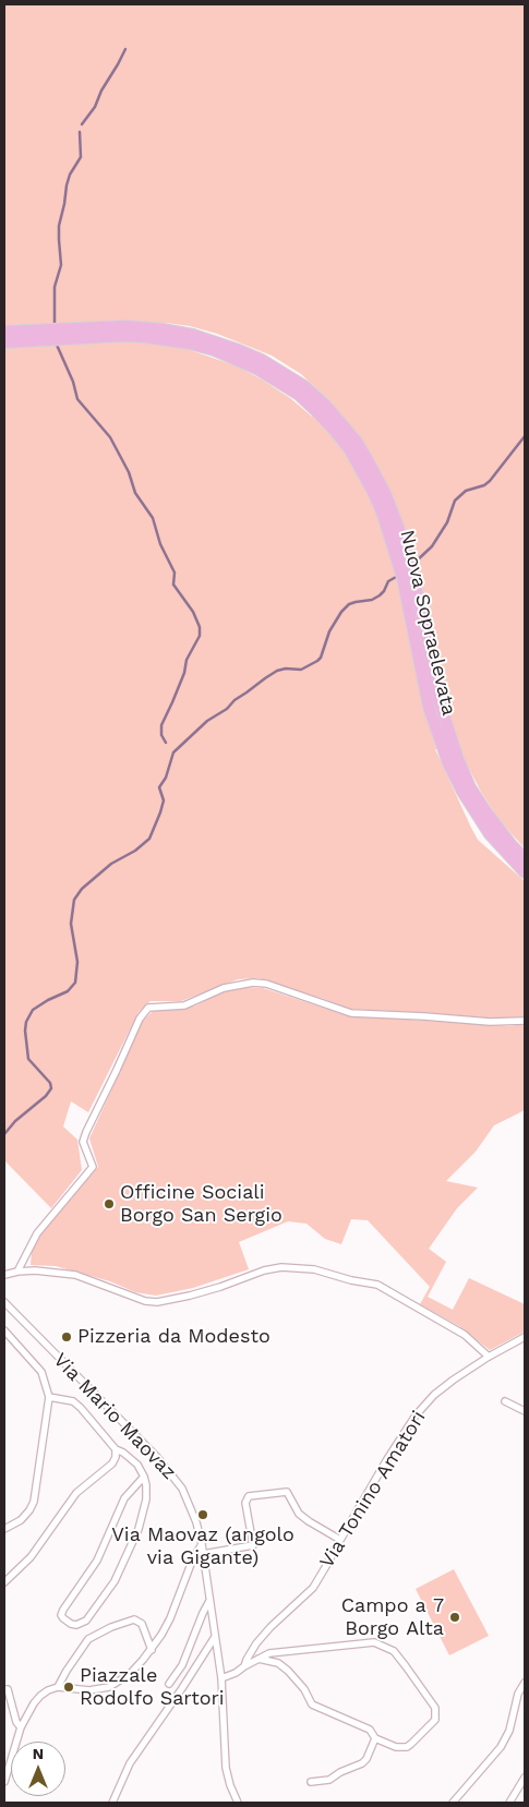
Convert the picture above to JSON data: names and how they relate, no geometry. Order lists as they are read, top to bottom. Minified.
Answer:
{"streets":{"highway":["Nuova Sopraelevata"],"street":["Via Mario Maovaz","Via Tonino Amatori"]},"places":["Officine Sociali Borgo San Sergio","Pizzeria da Modesto","Via Maovaz (angolo via Gigante)","Campo a 7 Borgo Alta","Piazzale Rodolfo Sartori"],"north":"top"}
